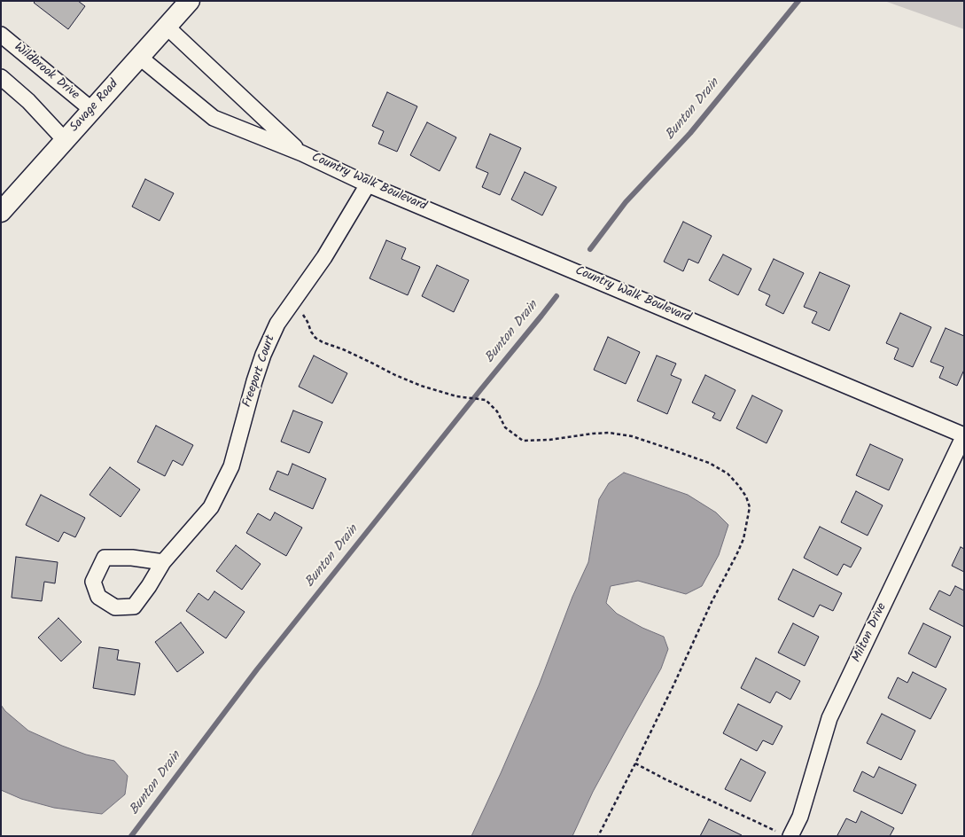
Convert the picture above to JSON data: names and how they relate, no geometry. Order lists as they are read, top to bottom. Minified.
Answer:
{"streets":{"street":["Wildbrook Drive","Savage Road","Country Walk Boulevard","Freeport Court","Milton Drive"]},"crossings":[["Wildbrook Drive","Savage Road"],["Savage Road","Country Walk Boulevard"],["Country Walk Boulevard","Freeport Court"],["Country Walk Boulevard","Milton Drive"]],"water":["Bunton Drain"]}
